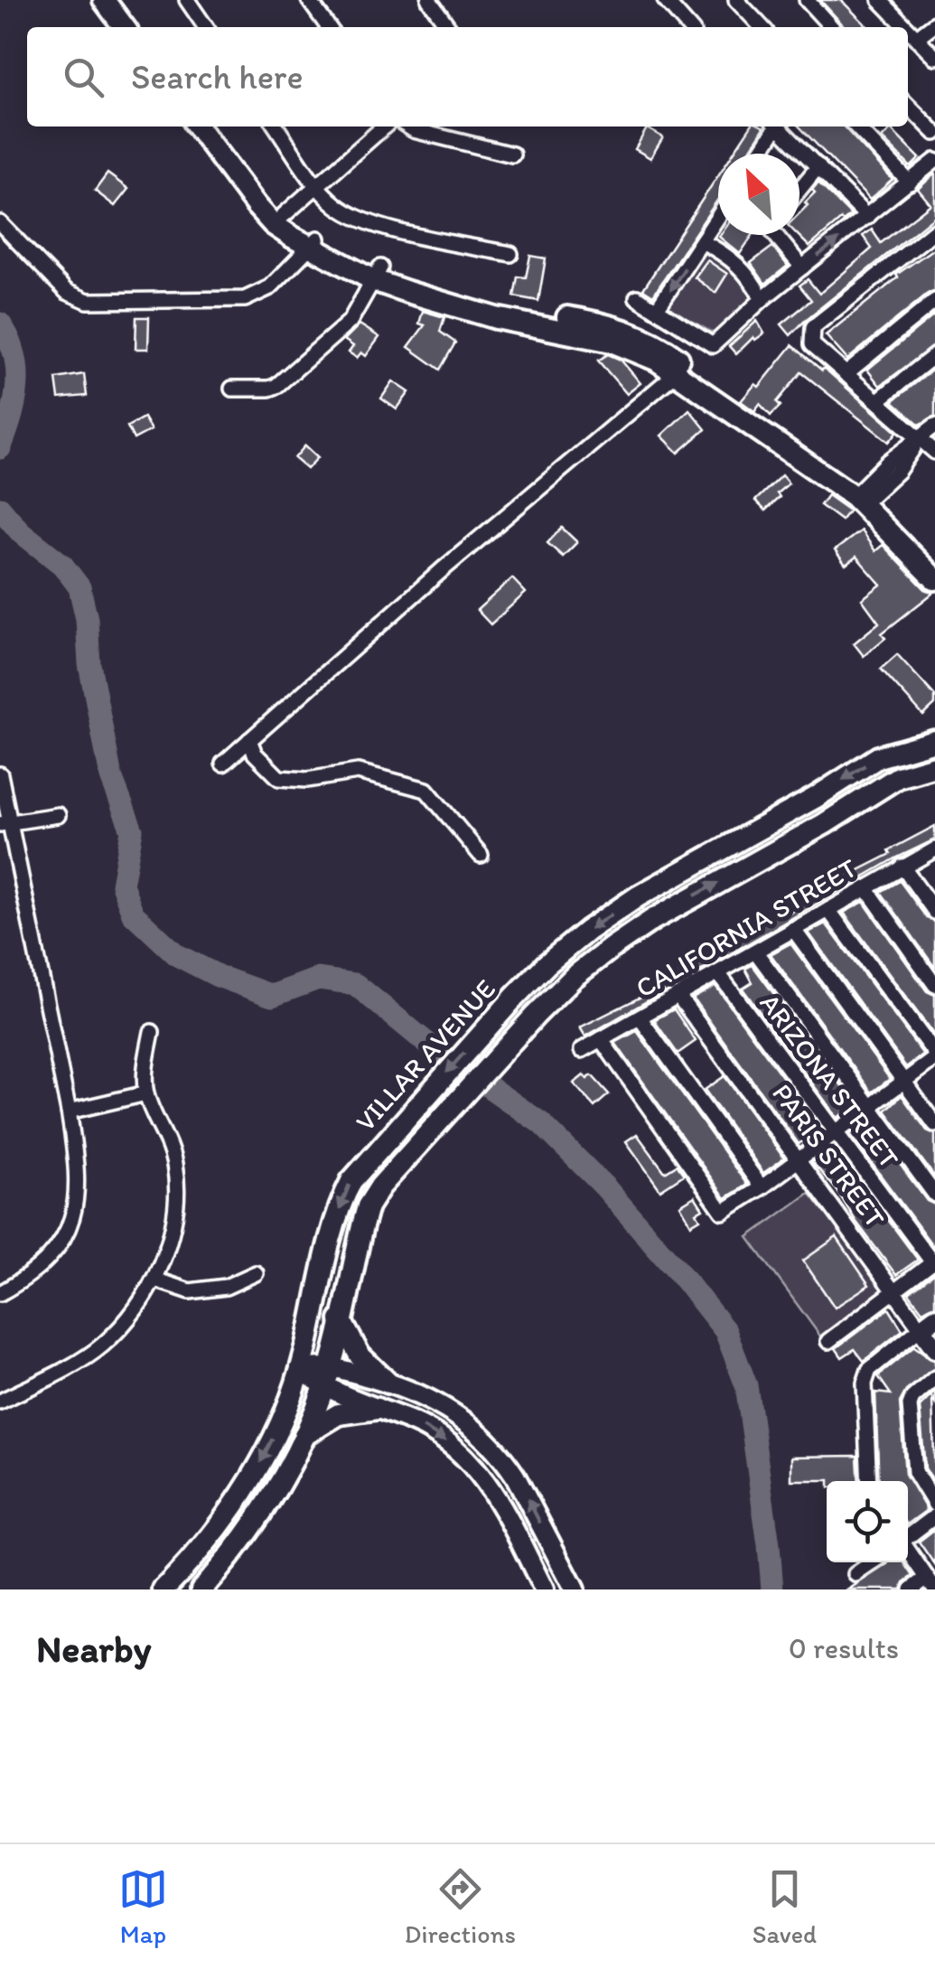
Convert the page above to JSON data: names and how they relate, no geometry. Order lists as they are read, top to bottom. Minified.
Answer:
{"streets":{"main road":["VILLAR AVENUE"],"street":["CALIFORNIA STREET","ARIZONA STREET","PARIS STREET"]},"crossings":[["CALIFORNIA STREET","ARIZONA STREET"],["CALIFORNIA STREET","PARIS STREET"]],"north":"top left","page":{"search":"Search here","heading":["Nearby","0 results"],"nav":["Map","Directions","Saved"]}}
